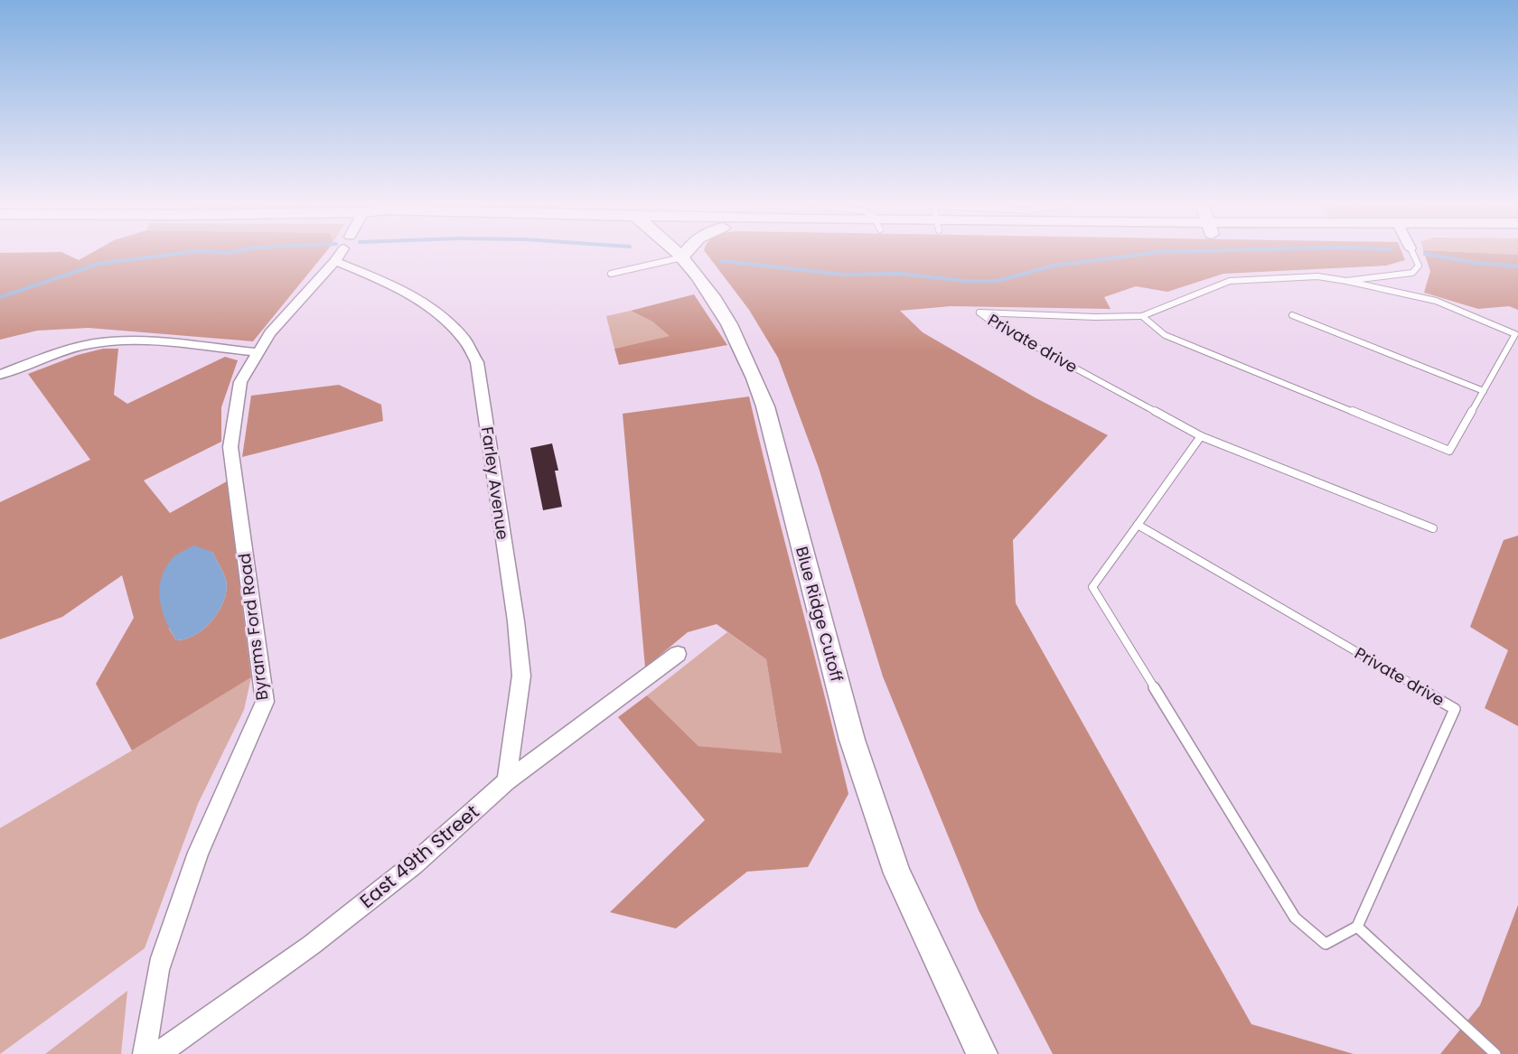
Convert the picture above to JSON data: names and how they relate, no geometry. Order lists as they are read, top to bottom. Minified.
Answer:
{"streets":{"main road":["Blue Ridge Cutoff"],"street":["Farley Avenue","Byrams Ford Road","East 49th Street"],"lane":["Private drive"]},"crossings":[["Farley Avenue","Byrams Ford Road"],["Farley Avenue","East 49th Street"]]}
